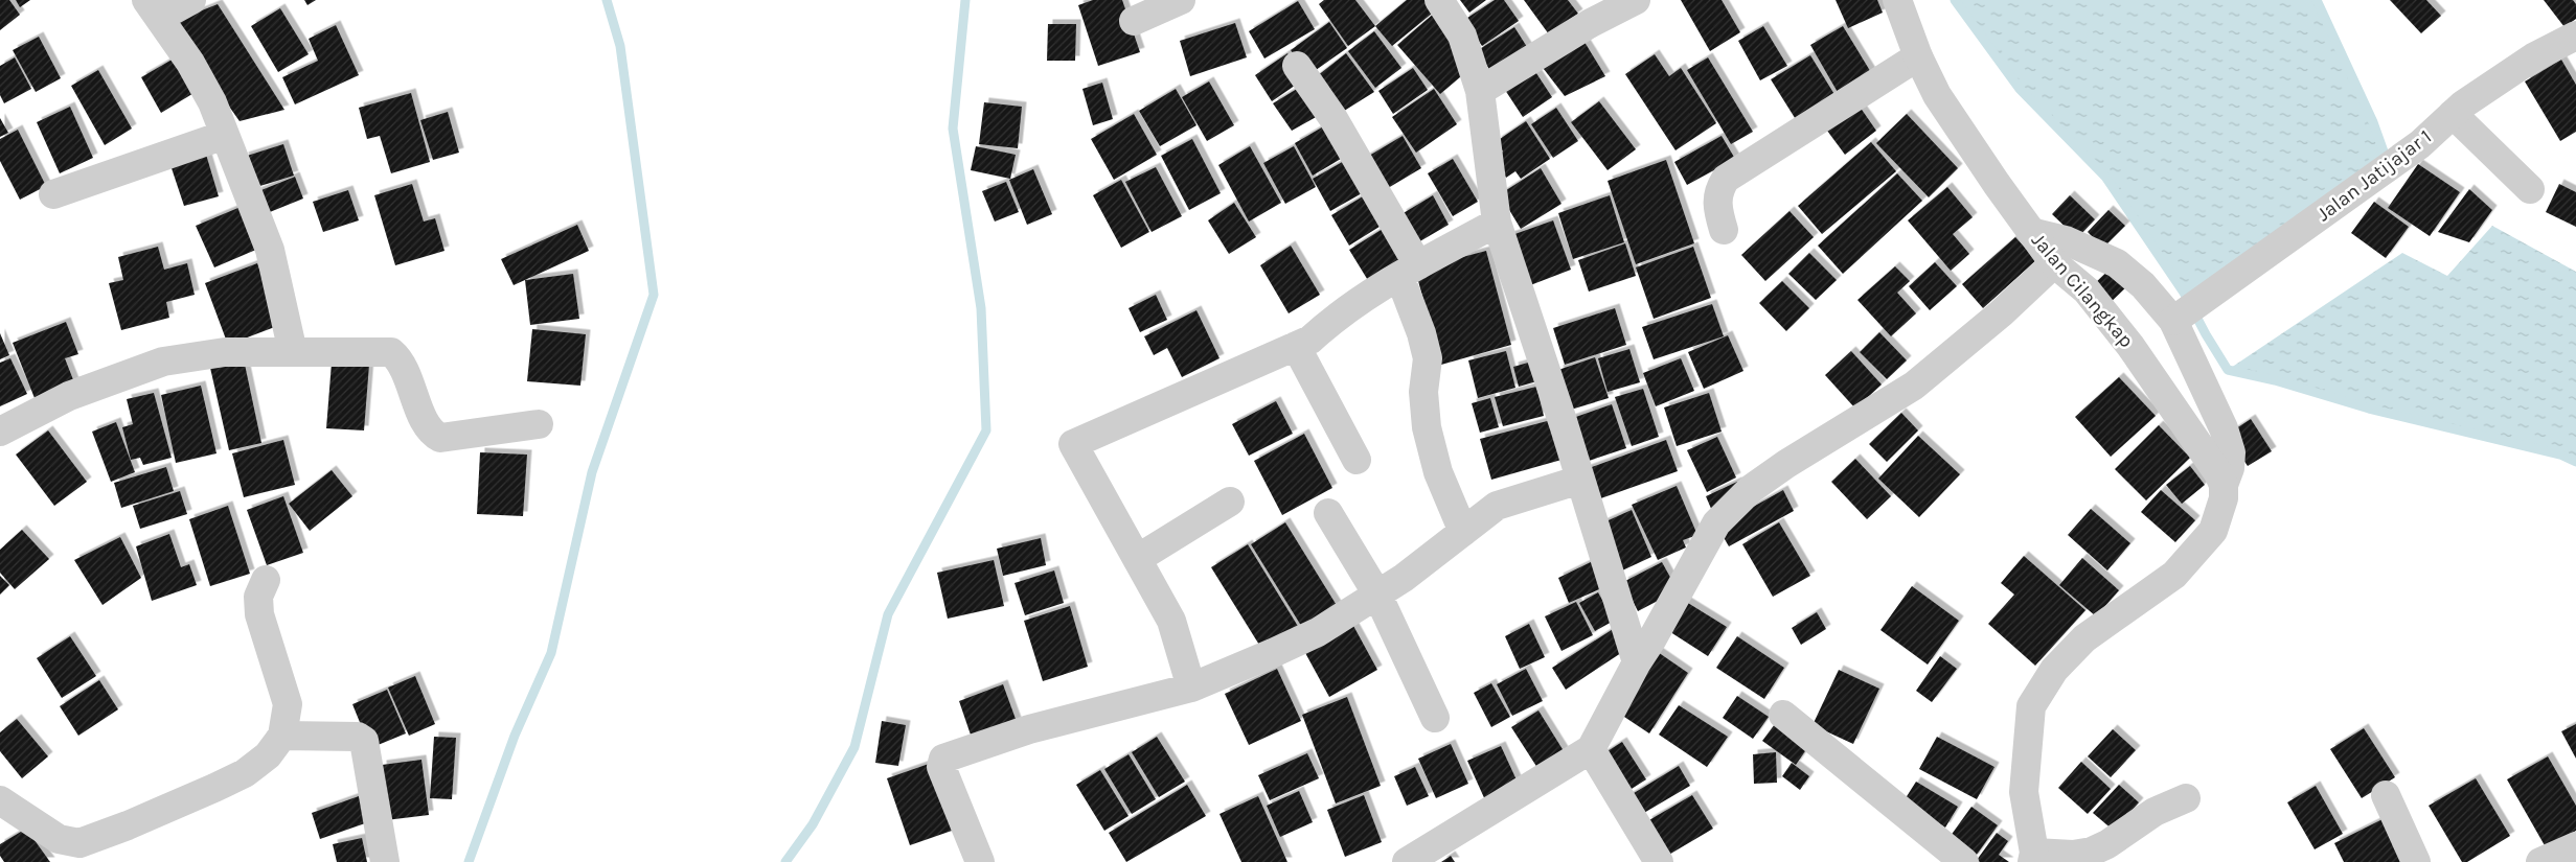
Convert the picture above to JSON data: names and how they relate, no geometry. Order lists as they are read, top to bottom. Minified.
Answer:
{"streets":{"street":["Jalan Jatijajar 1","Jalan Cilangkap"]}}
